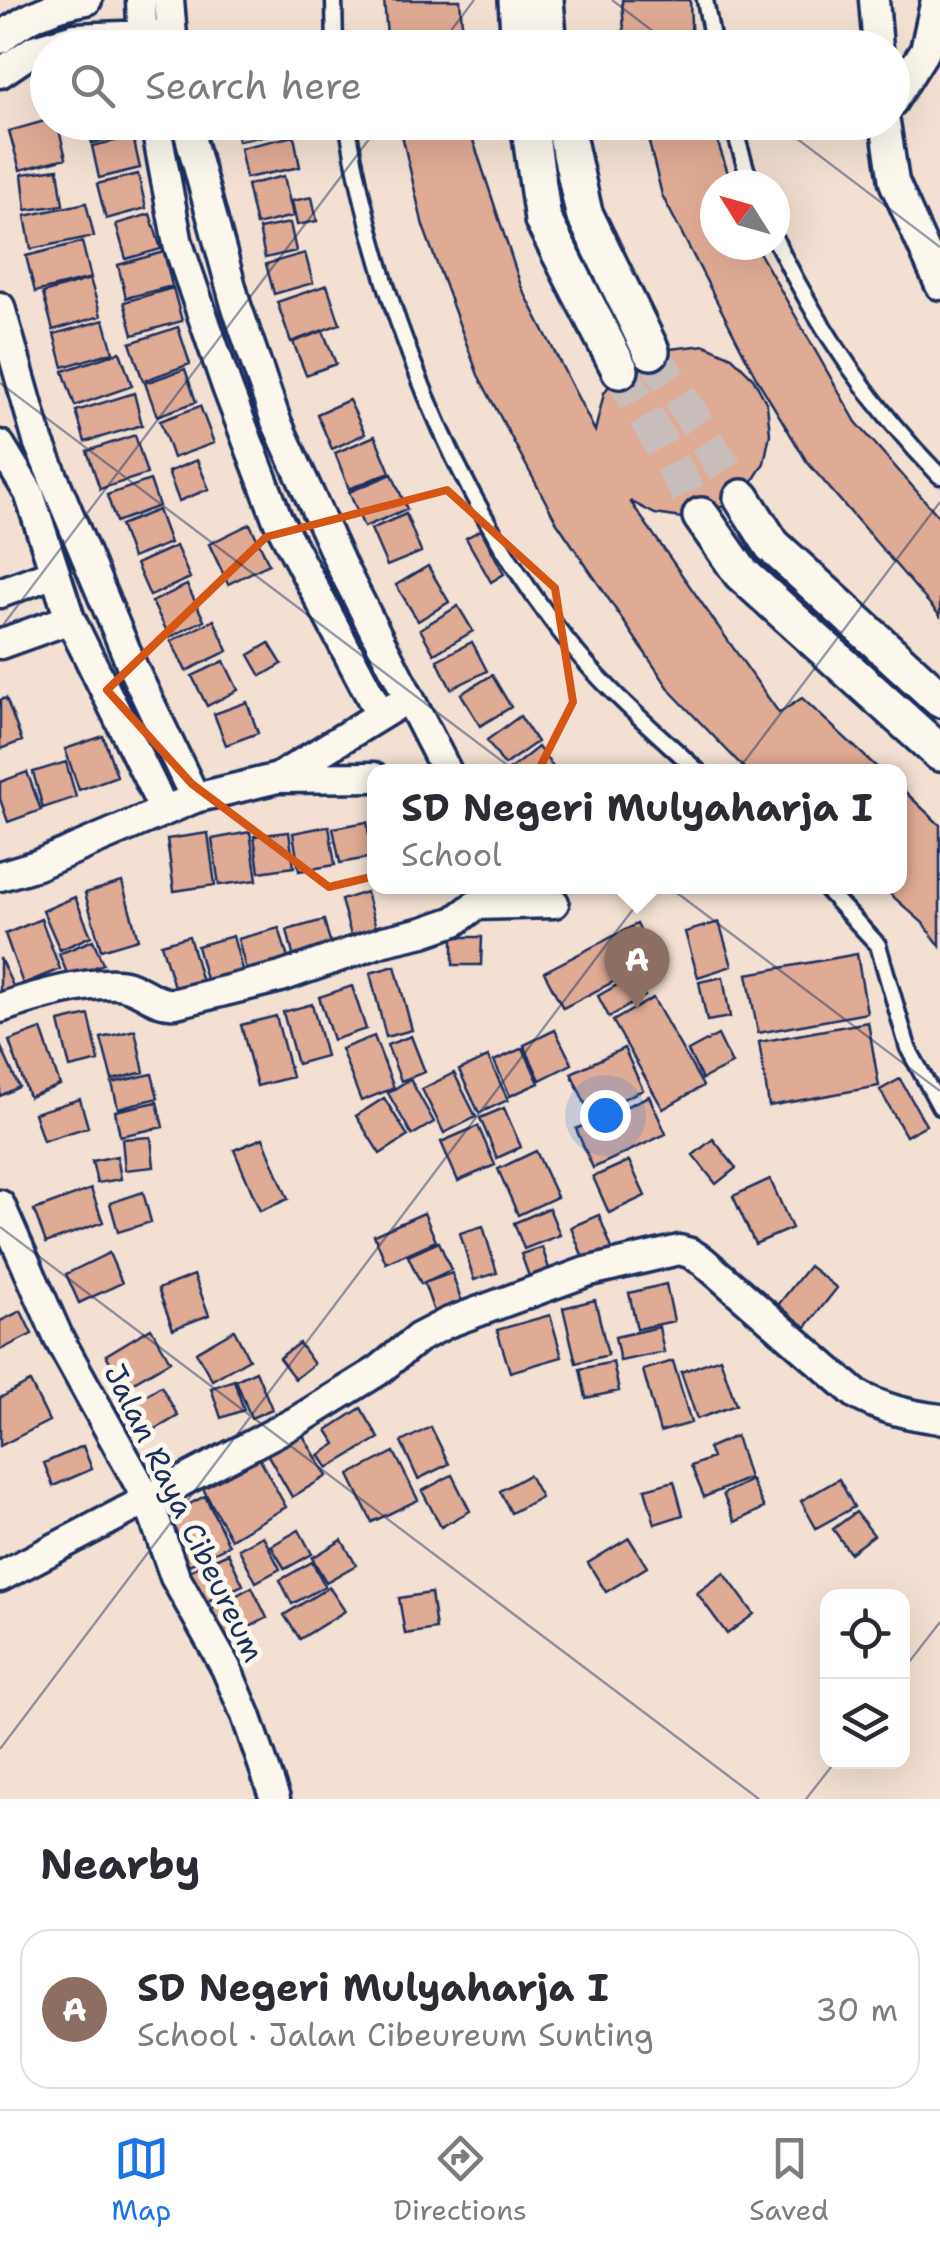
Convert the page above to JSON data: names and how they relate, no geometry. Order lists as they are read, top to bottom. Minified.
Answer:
{"streets":{"street":["Jalan Raya Cibeureum"]},"north":"top left","page":{"search":"Search here","popup":["SD Negeri Mulyaharja I","School"],"pins":"A","heading":"Nearby","list":[{"mark":"A","name":"SD Negeri Mulyaharja I","note":"School · Jalan Cibeureum Sunting","value":"30 m"}],"nav":["Map","Directions","Saved"]}}
